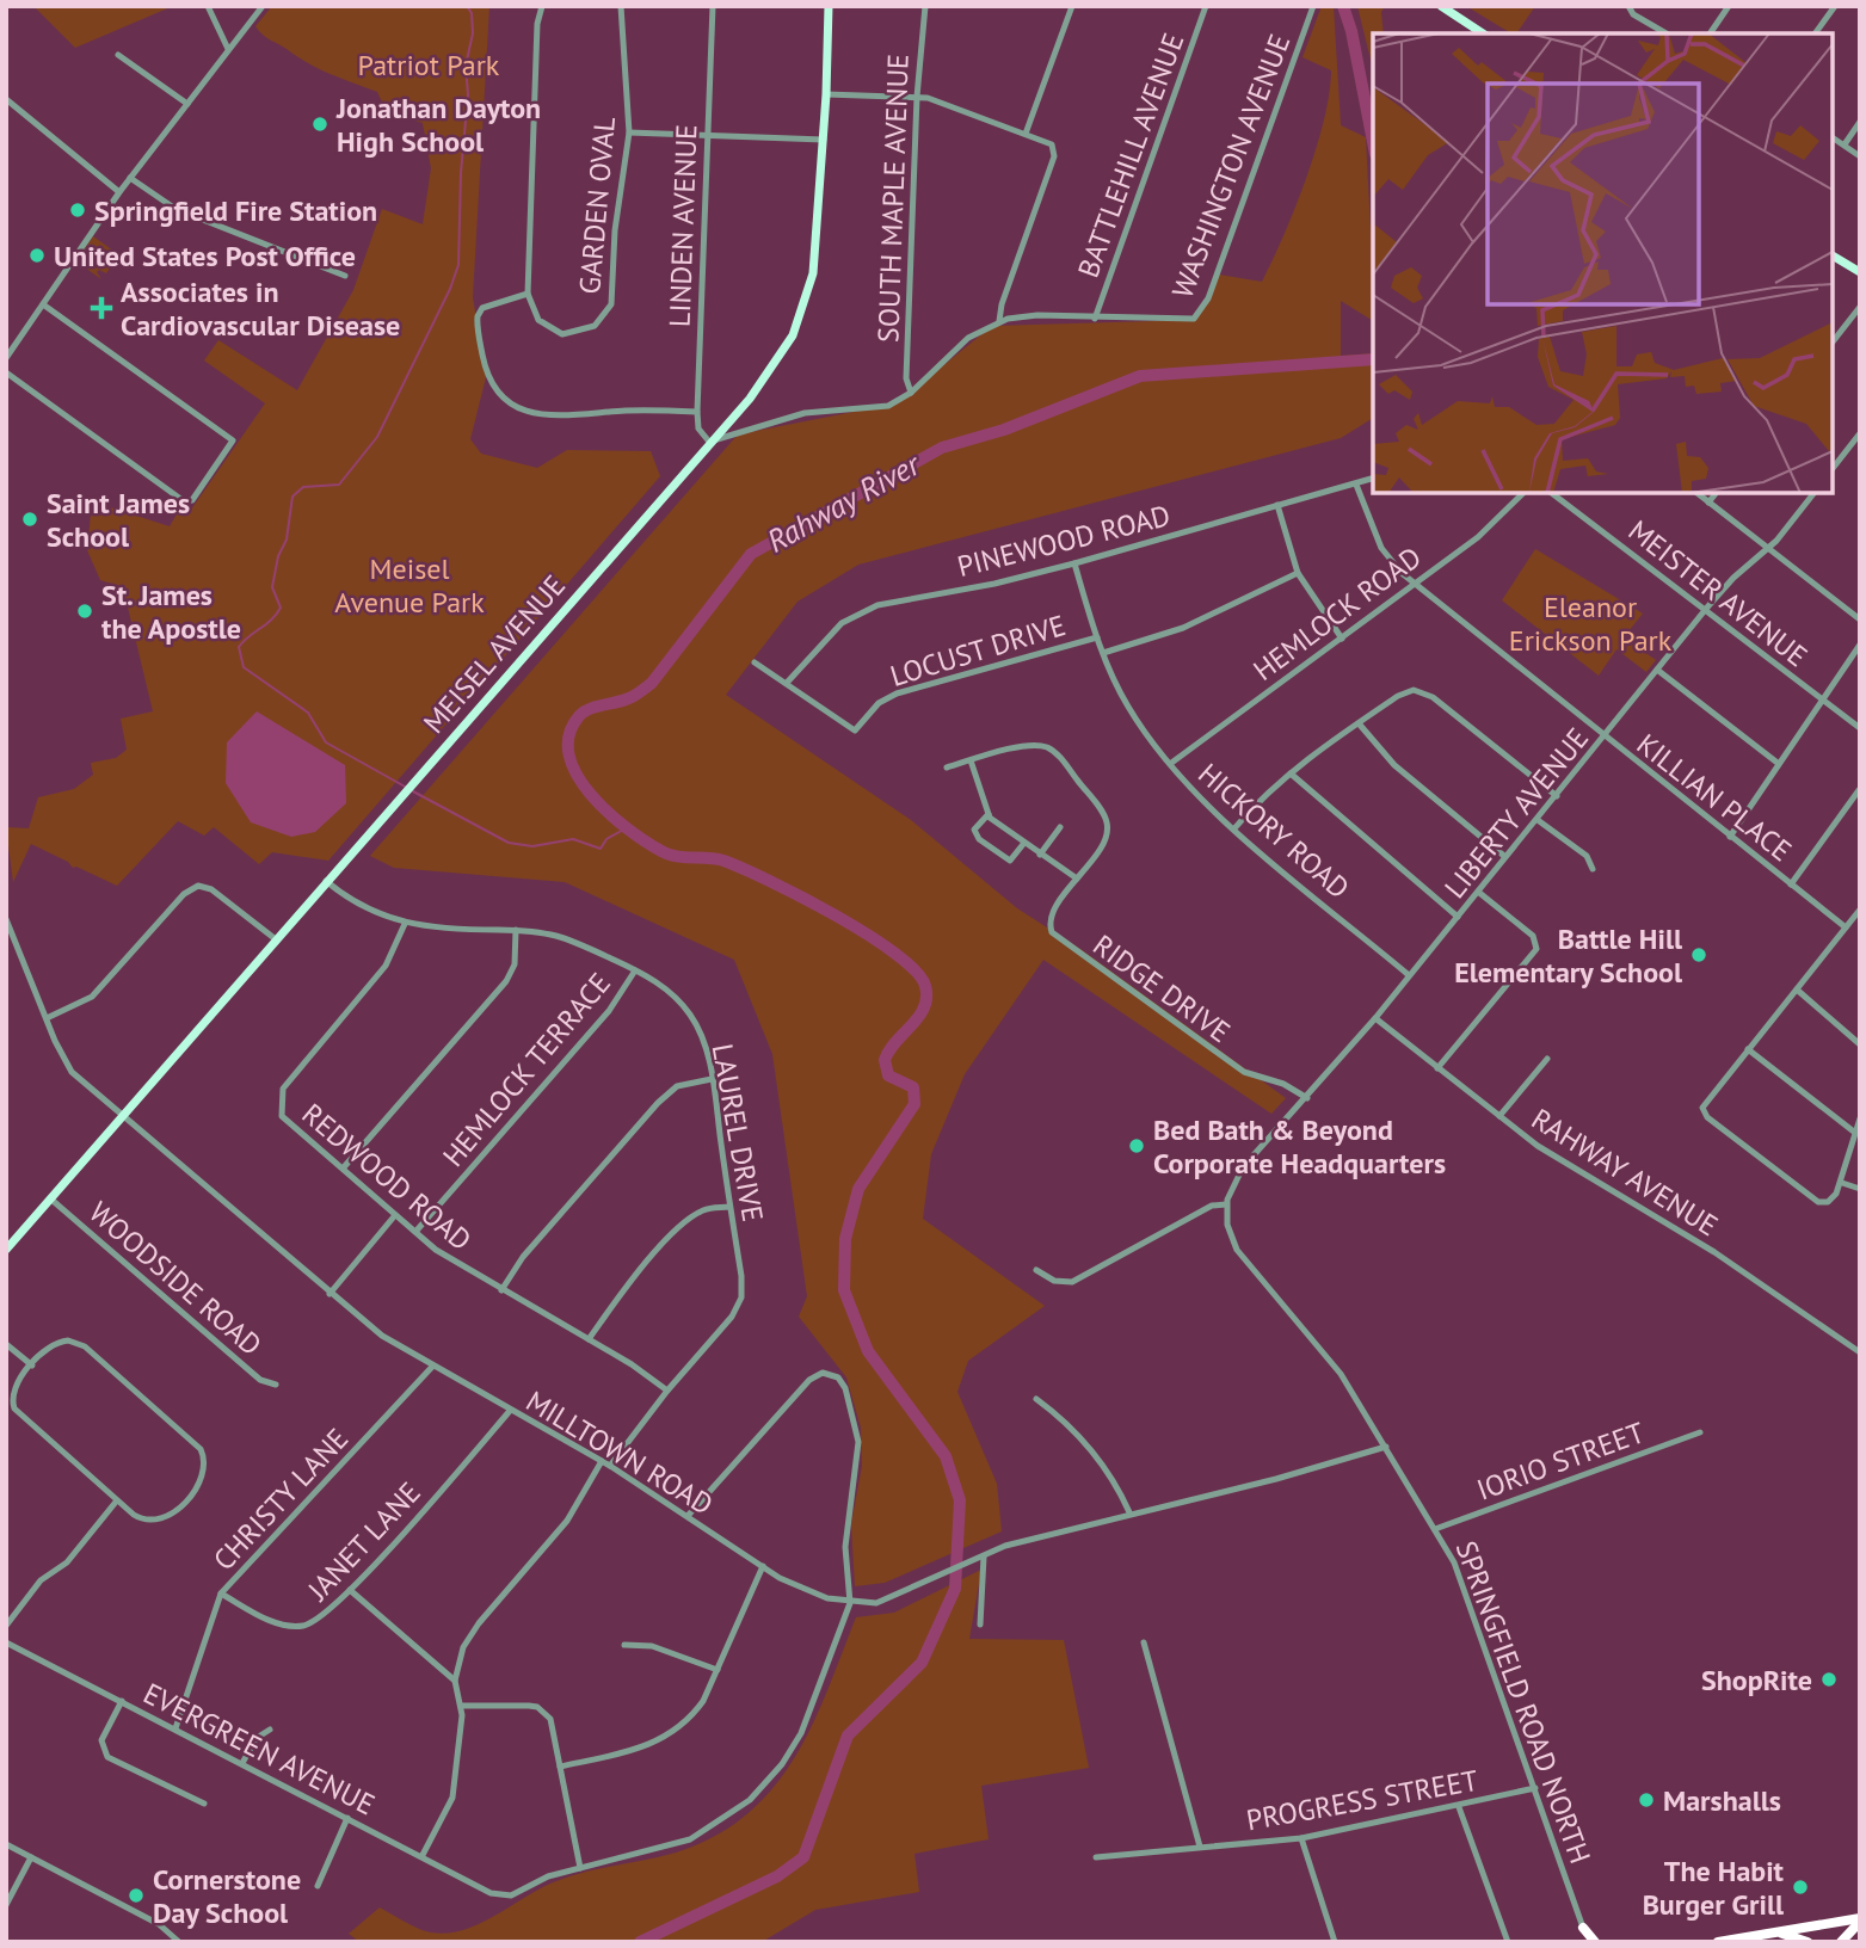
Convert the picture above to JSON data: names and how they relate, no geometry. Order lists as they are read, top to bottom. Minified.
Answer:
{"streets":{"main road":["MEISEL AVENUE"],"street":["BATTLEHILL AVENUE","WASHINGTON AVENUE","SOUTH MAPLE AVENUE","GARDEN OVAL","LINDEN AVENUE","PINEWOOD ROAD","MEISTER AVENUE","HEMLOCK ROAD","LOCUST DRIVE","KILLIAN PLACE","LIBERTY AVENUE","HICKORY ROAD","RIDGE DRIVE","HEMLOCK TERRACE","LAUREL DRIVE","RAHWAY AVENUE","REDWOOD ROAD","WOODSIDE ROAD","MILLTOWN ROAD","IORIO STREET","CHRISTY LANE","JANET LANE","SPRINGFIELD ROAD NORTH","EVERGREEN AVENUE","PROGRESS STREET"]},"crossings":[["BATTLEHILL AVENUE","WASHINGTON AVENUE"],["LINDEN AVENUE","MEISEL AVENUE"],["PINEWOOD ROAD","LOCUST DRIVE"],["PINEWOOD ROAD","KILLIAN PLACE"],["PINEWOOD ROAD","HICKORY ROAD"],["MEISTER AVENUE","LIBERTY AVENUE"],["HEMLOCK ROAD","KILLIAN PLACE"],["HEMLOCK ROAD","HICKORY ROAD"],["LOCUST DRIVE","HICKORY ROAD"],["MEISEL AVENUE","LAUREL DRIVE"],["MEISEL AVENUE","WOODSIDE ROAD"],["MEISEL AVENUE","MILLTOWN ROAD"],["KILLIAN PLACE","LIBERTY AVENUE"],["LIBERTY AVENUE","HICKORY ROAD"],["LIBERTY AVENUE","RIDGE DRIVE"],["LIBERTY AVENUE","RAHWAY AVENUE"],["LIBERTY AVENUE","SPRINGFIELD ROAD NORTH"],["HEMLOCK TERRACE","LAUREL DRIVE"],["HEMLOCK TERRACE","REDWOOD ROAD"],["LAUREL DRIVE","REDWOOD ROAD"],["LAUREL DRIVE","MILLTOWN ROAD"],["MILLTOWN ROAD","CHRISTY LANE"],["MILLTOWN ROAD","JANET LANE"],["MILLTOWN ROAD","SPRINGFIELD ROAD NORTH"],["IORIO STREET","SPRINGFIELD ROAD NORTH"],["CHRISTY LANE","JANET LANE"],["CHRISTY LANE","EVERGREEN AVENUE"],["SPRINGFIELD ROAD NORTH","PROGRESS STREET"]],"water":["Rahway River"],"parks":["Patriot Park","Meisel Avenue Park","Eleanor Erickson Park"],"places":{"other":["Jonathan Dayton High School","Springfield Fire Station","United States Post Office","Saint James School","St. James the Apostle","Battle Hill Elementary School","Bed Bath & Beyond Corporate Headquarters","ShopRite","Marshalls","The Habit Burger Grill","Cornerstone Day School"],"health":["Associates in Cardiovascular Disease"]}}
